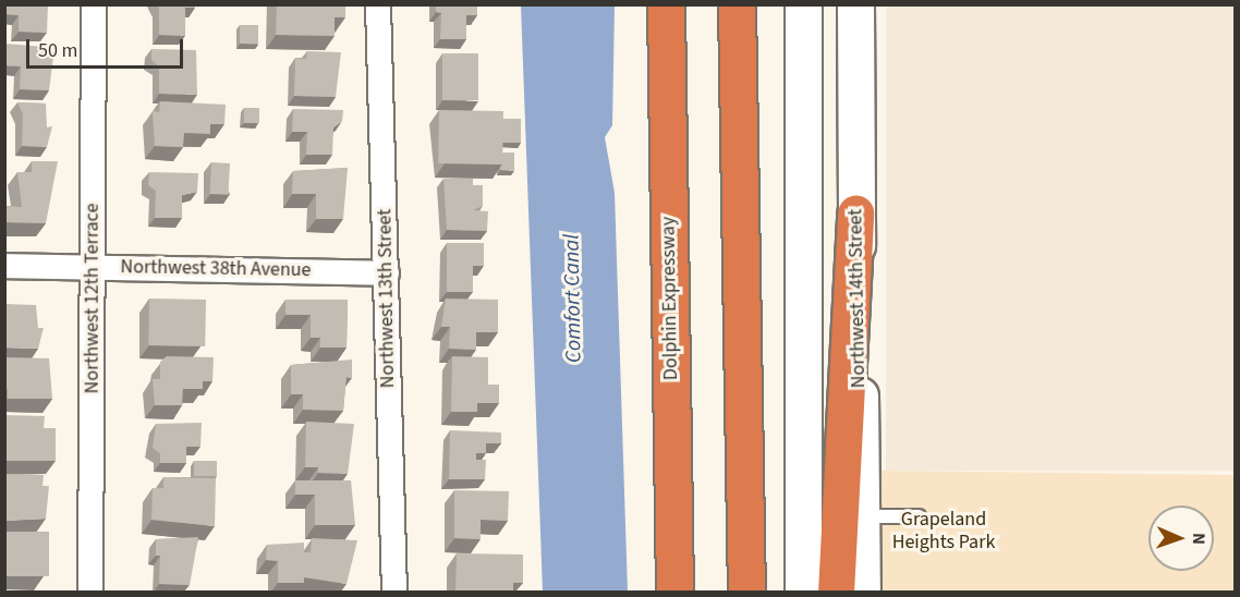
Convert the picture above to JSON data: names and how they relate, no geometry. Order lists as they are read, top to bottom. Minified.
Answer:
{"streets":{"highway":["Dolphin Expressway"],"main road":["Northwest 14th Street"],"street":["Northwest 38th Avenue","Northwest 12th Terrace","Northwest 13th Street"]},"crossings":[["Northwest 38th Avenue","Northwest 12th Terrace"],["Northwest 38th Avenue","Northwest 13th Street"]],"water":["Comfort Canal"],"parks":["Grapeland Heights Park"],"scale_bar":"50 m","north":"right"}
